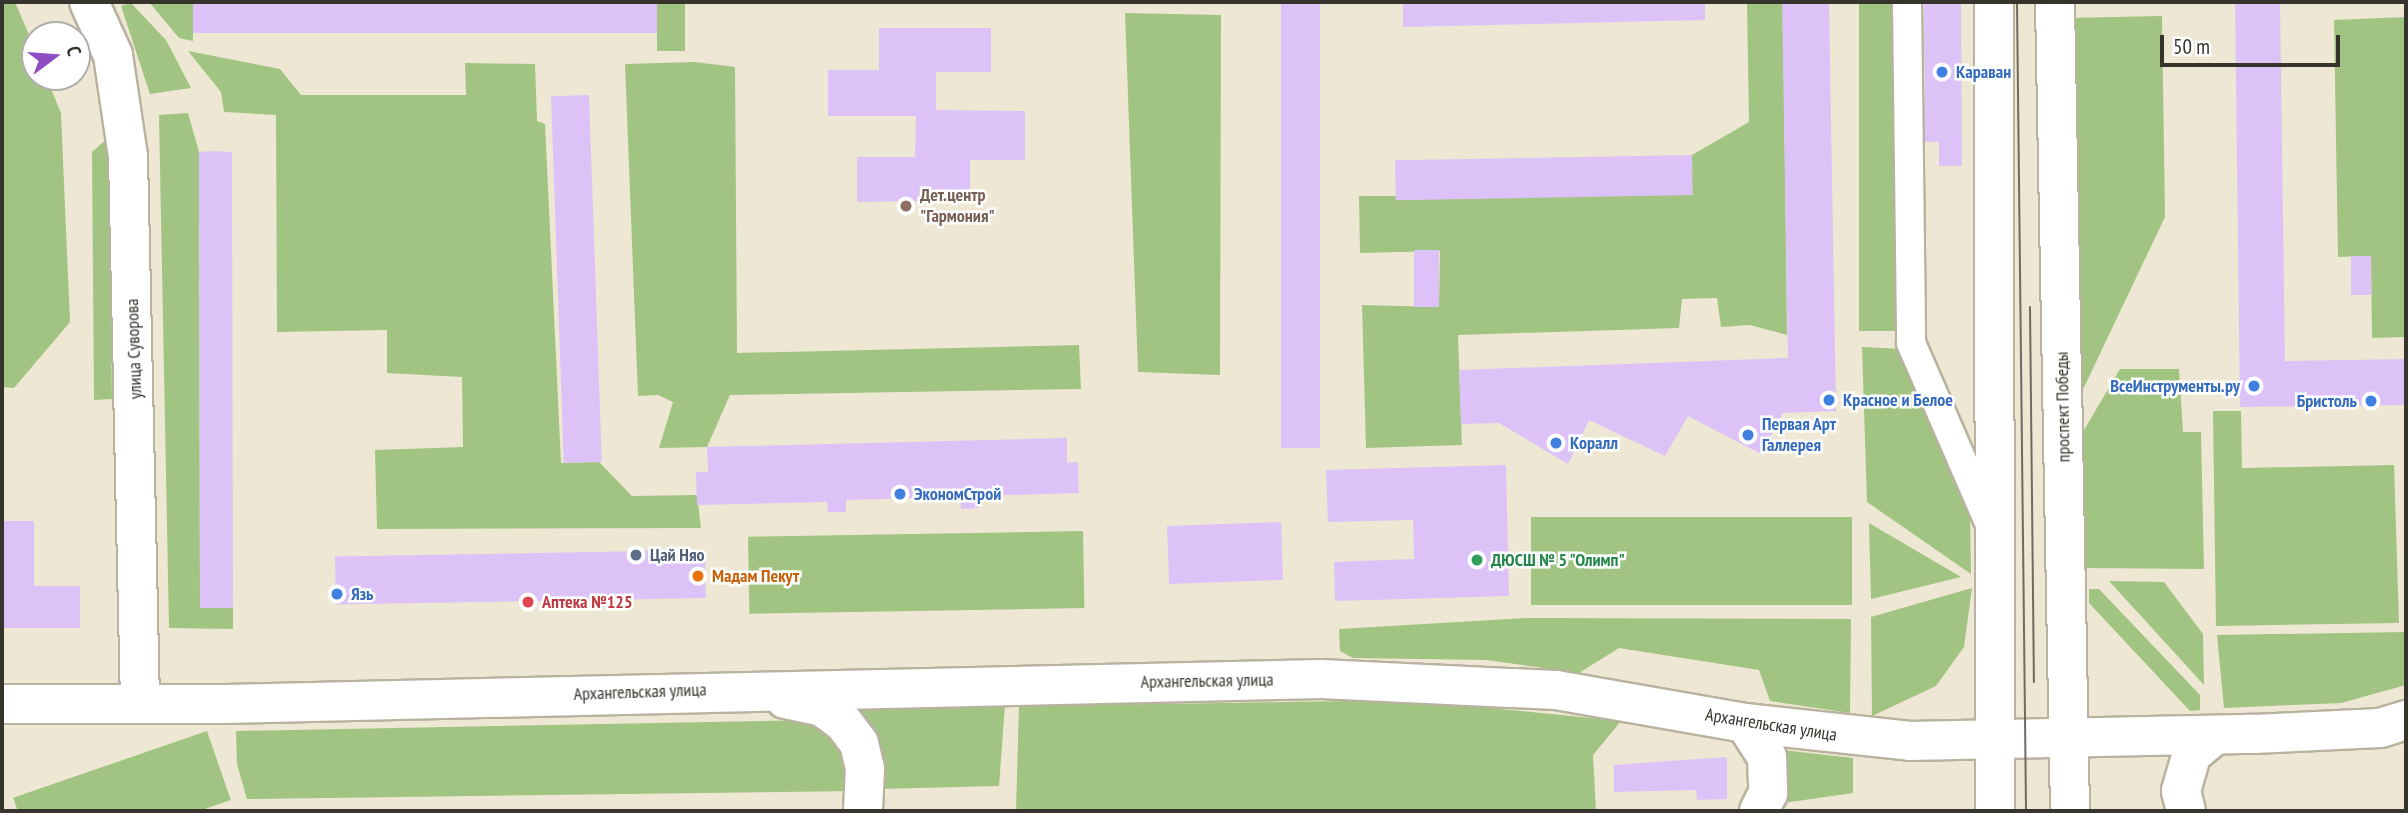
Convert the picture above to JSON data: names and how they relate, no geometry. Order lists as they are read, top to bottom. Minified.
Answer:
{"streets":{"main road":["улица Суворова","проспект Победы","Архангельская улица"]},"crossings":[["улица Суворова","Архангельская улица"],["проспект Победы","Архангельская улица"]],"places":["Караван","Дет.центр \"Гармония\"","ВсеИнструменты.ру","Красное и Белое","Бристоль","Первая Арт Галлерея","Коралл","ЭкономСтрой","Цай Няо","ДЮСШ № 5 \"Олимп\"","Мадам Пекут","Язь","Аптека №125"],"scale_bar":"50 m","north":"right"}
